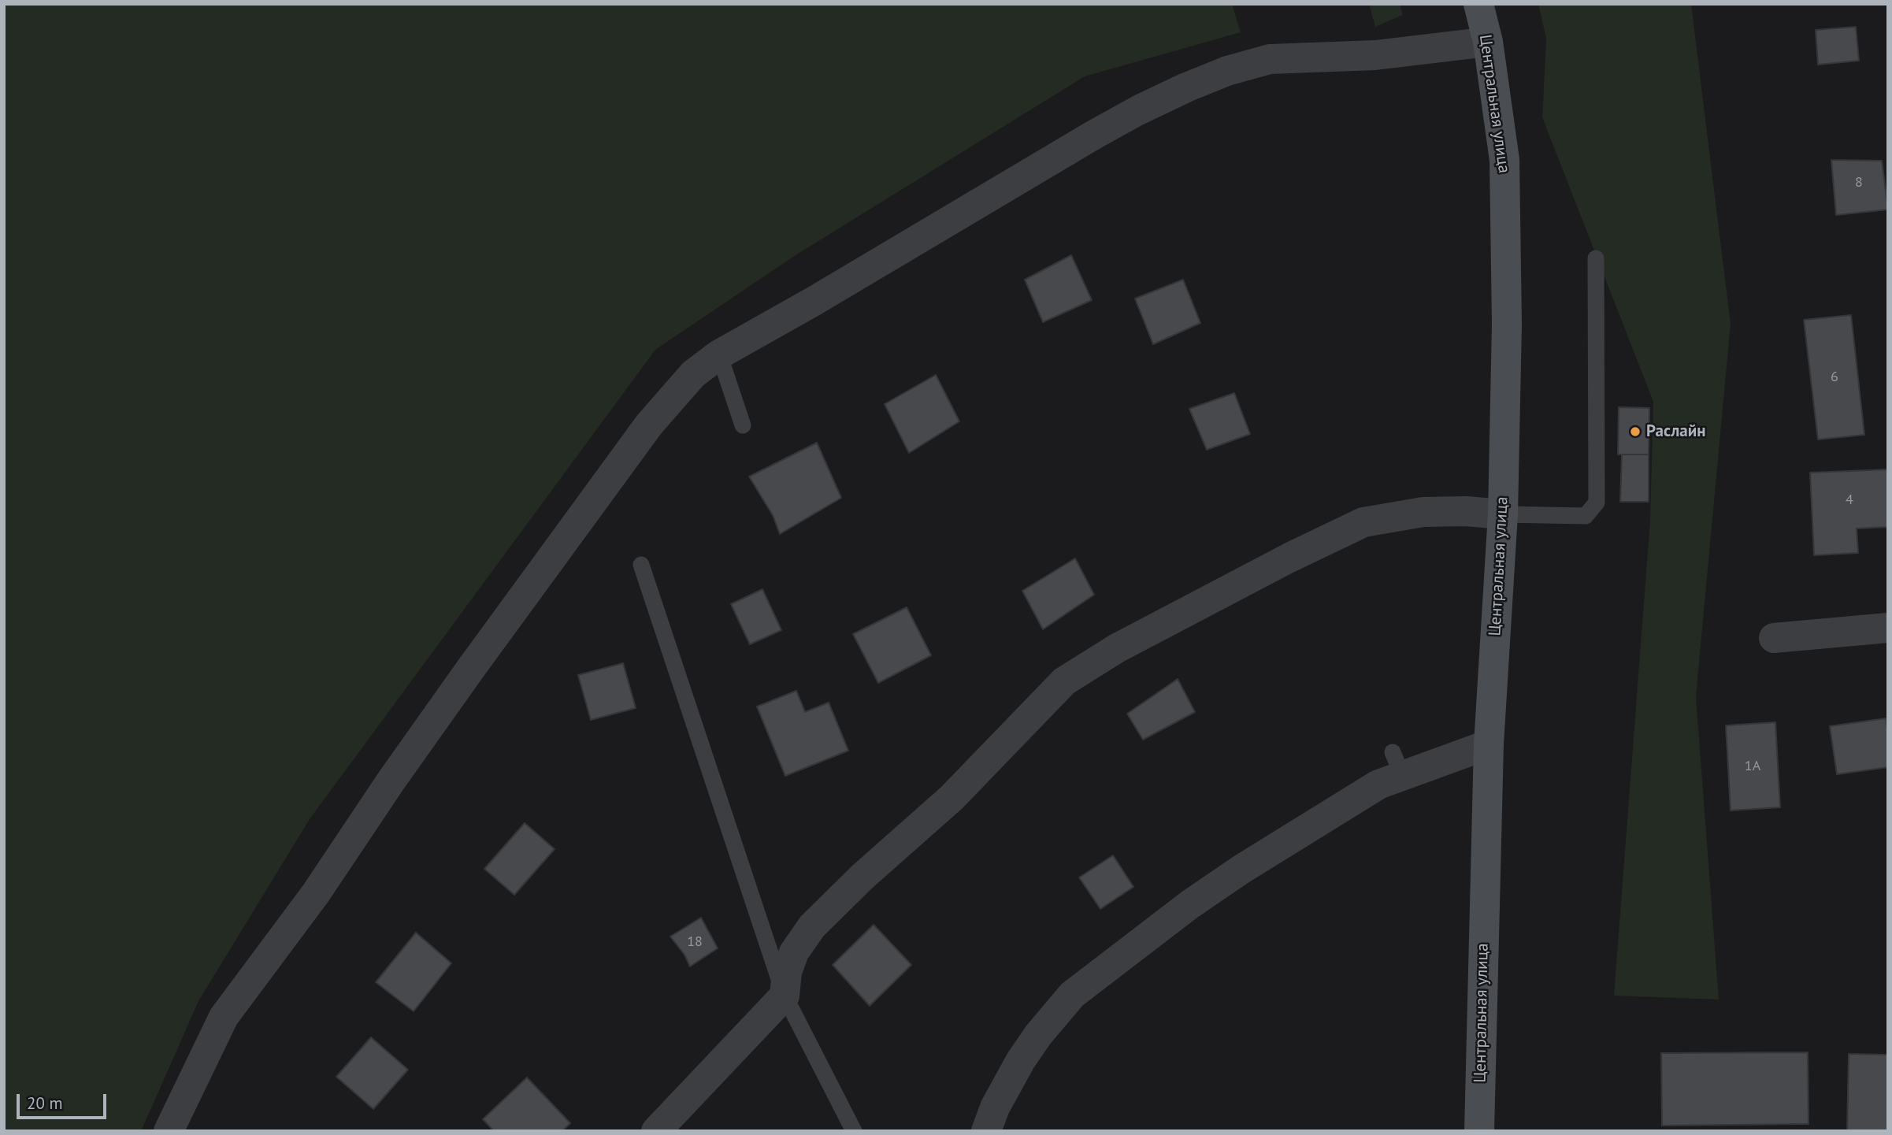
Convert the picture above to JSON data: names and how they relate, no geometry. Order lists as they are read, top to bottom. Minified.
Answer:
{"streets":{"main road":["Центральная улица"]},"places":["Раслайн"],"house_numbers":["8","6","4","1А","18"],"scale_bar":"20 m"}
